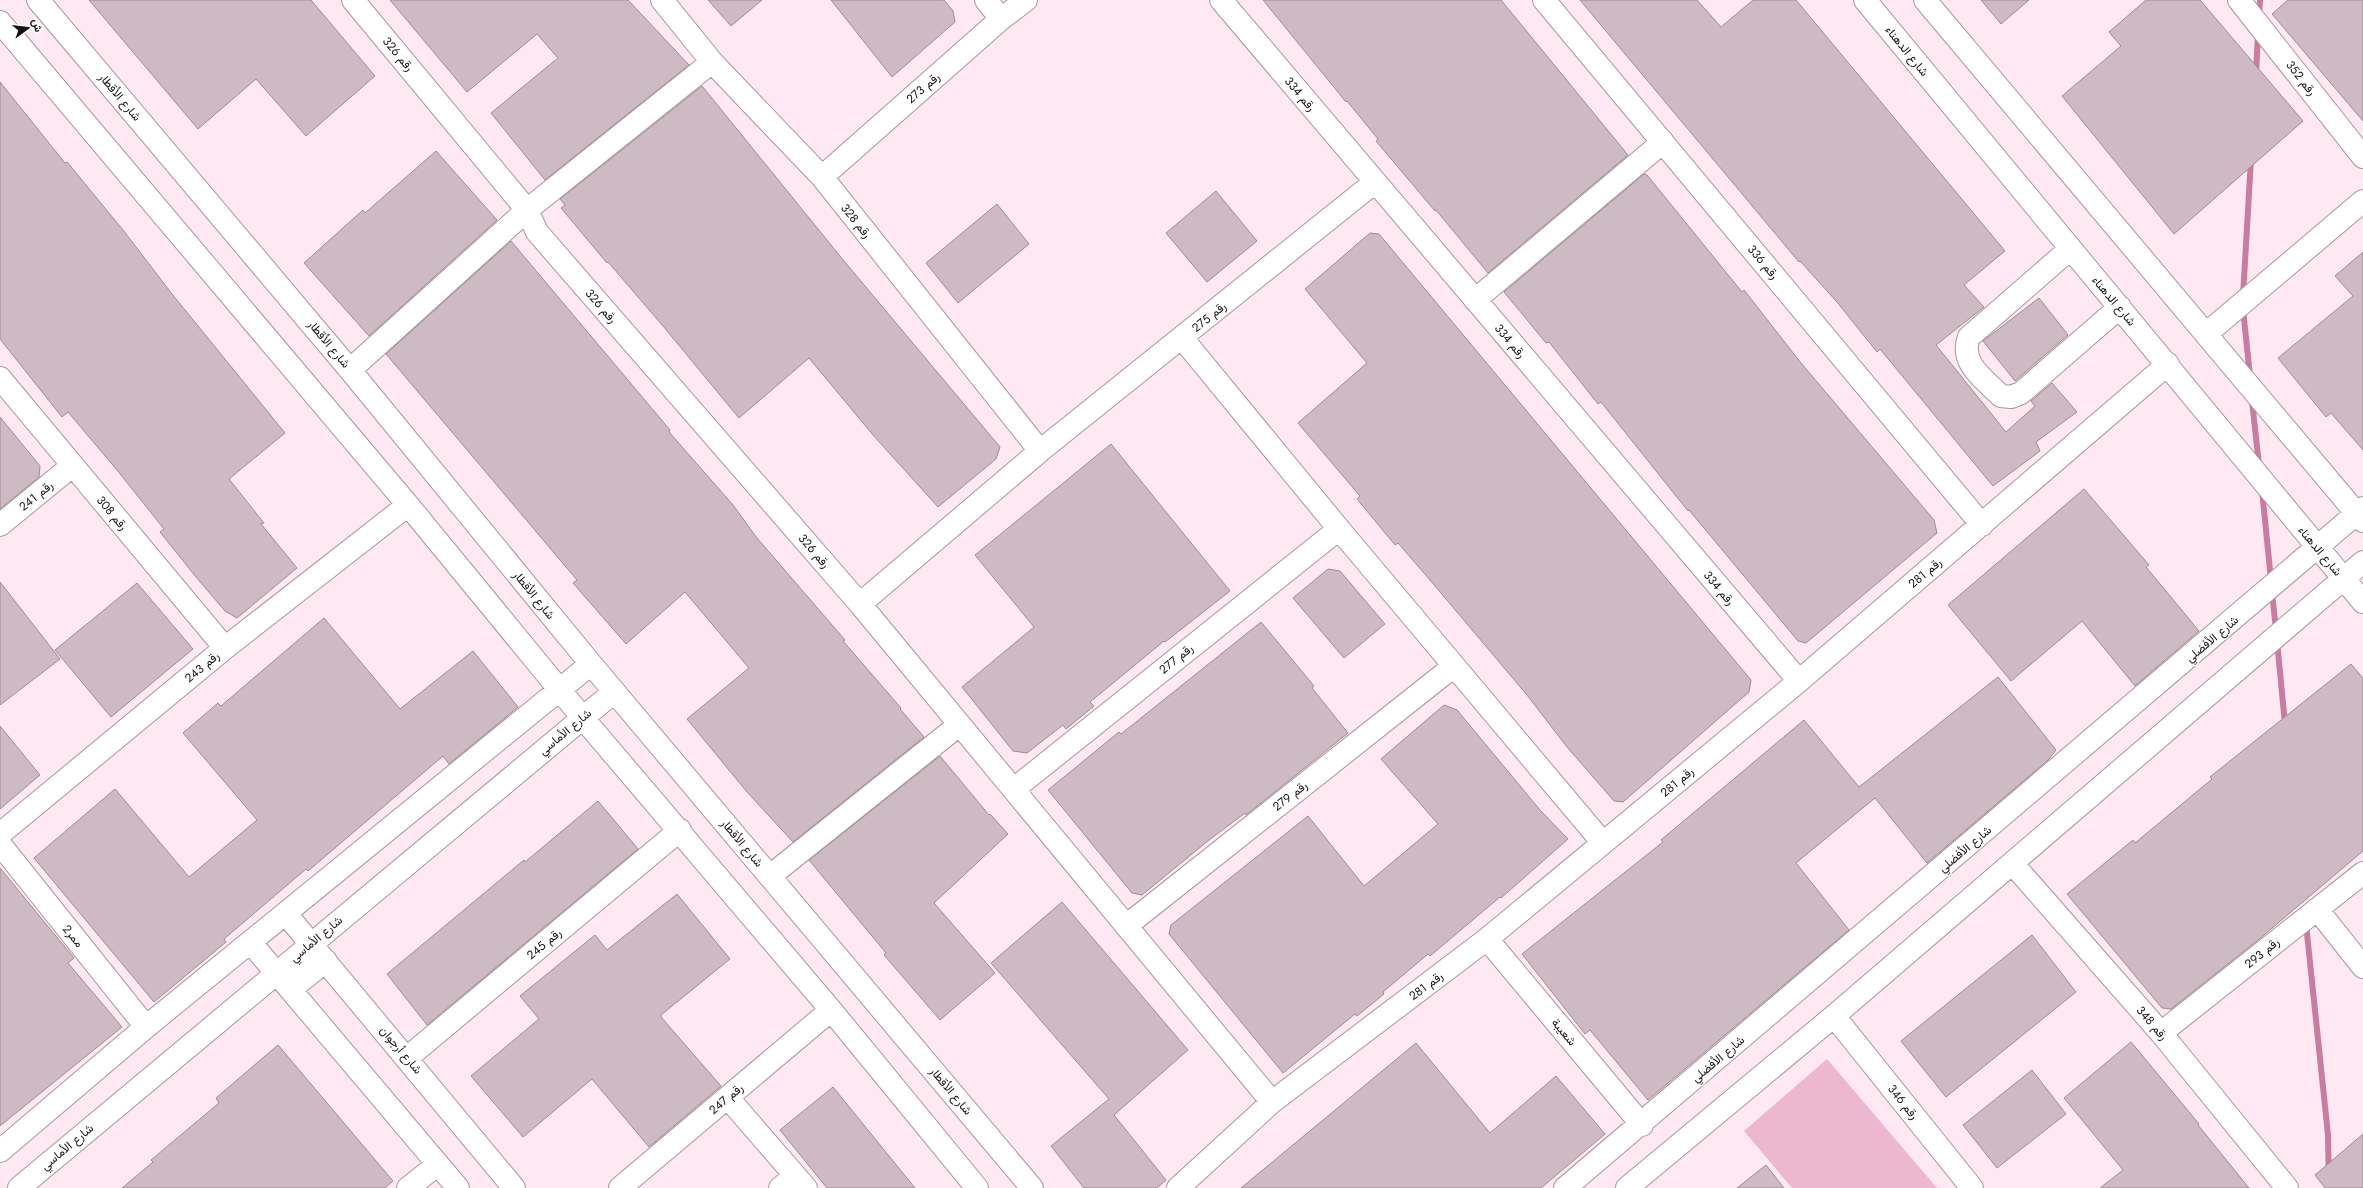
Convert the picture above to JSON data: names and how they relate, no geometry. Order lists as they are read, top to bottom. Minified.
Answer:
{"streets":{"street":["شارع الدهناء","رقم 326","رقم 352","رقم 273","رقم 334","شارع الأقطار","رقم 328","رقم 336","رقم 275","رقم 241","رقم 308","رقم 281","شارع الأفضلي","رقم 277","رقم 243","شارع الأماسي","رقم 279","ممر2","رقم 245","رقم 293","رقم 348","شعيبة","شارع أرجوان","رقم 247","رقم 346"]},"crossings":[["شارع الدهناء","رقم 281"],["شارع الدهناء","شارع الأفضلي"],["رقم 326","رقم 275"],["رقم 326","رقم 281"],["رقم 326","رقم 277"],["رقم 326","رقم 279"],["رقم 273","رقم 328"],["رقم 334","رقم 275"],["رقم 334","رقم 281"],["شارع الأقطار","شارع الأماسي"],["رقم 328","رقم 275"],["رقم 336","رقم 281"],["رقم 241","رقم 308"],["رقم 308","رقم 243"],["رقم 281","شعيبة"],["شارع الأفضلي","شعيبة"],["شارع الأماسي","شارع أرجوان"],["رقم 245","شارع أرجوان"],["رقم 293","رقم 348"]],"north":"right"}
